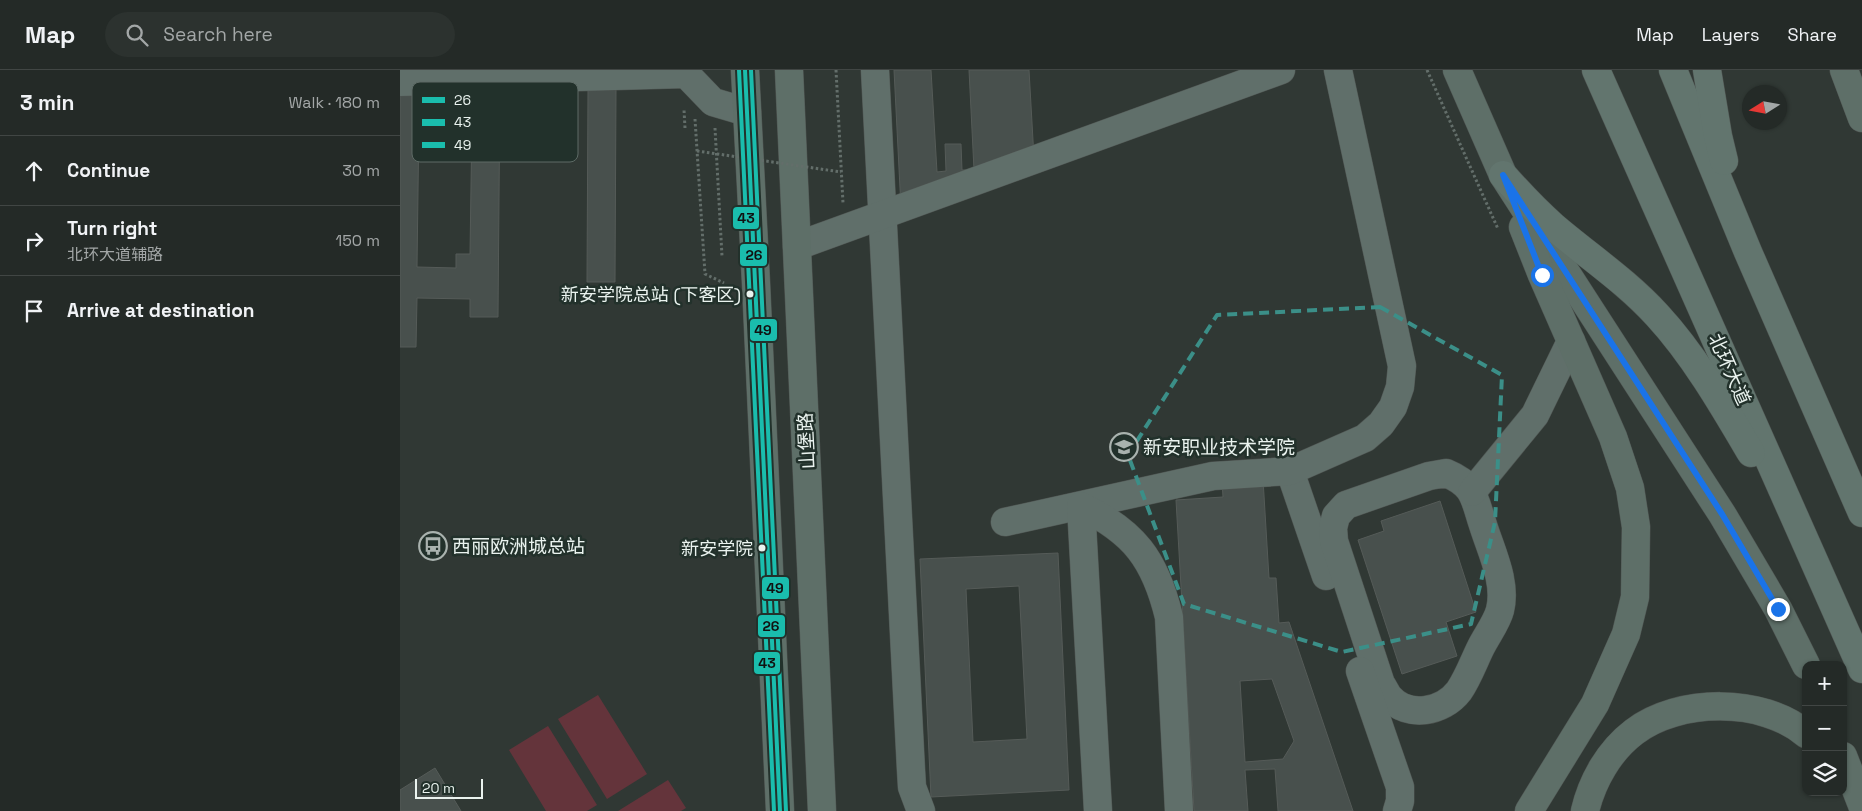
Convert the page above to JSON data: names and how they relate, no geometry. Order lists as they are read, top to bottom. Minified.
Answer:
{"streets":{"highway":["北环大道"],"main road":["山堡路"]},"places":{"other":["新安学院总站 (下客区)","新安学院"],"school or university":["新安职业技术学院"],"bus stop":["西丽欧洲城总站"]},"lines":["transit line 26","transit line 43","transit line 49"],"legend":["26","43","49"],"scale_bar":"20 m","north":"left","page":{"header":"Map","search":"Search here","nav":["Map","Layers","Share"],"heading":["3 min","Walk · 180 m"],"list":[["Continue","30 m"],["Turn right","北环大道辅路","150 m"],"Arrive at destination"],"map_buttons":["+","−"],"scale":"20 m"}}
